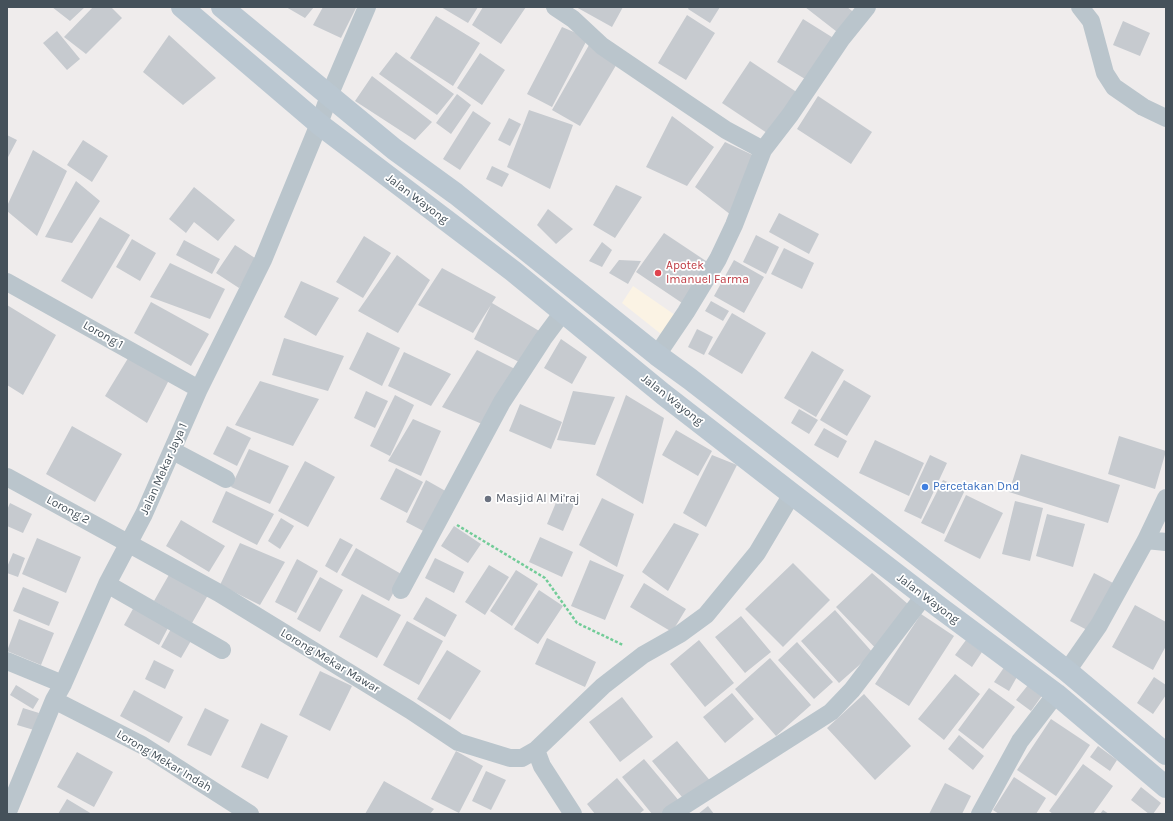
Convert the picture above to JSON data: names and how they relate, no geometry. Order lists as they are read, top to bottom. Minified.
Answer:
{"streets":{"street":["Jalan Wayong","Lorong 1","Jalan Mekar Jaya 1","Lorong 2","Lorong Mekar Mawar","Lorong Mekar Indah"]},"crossings":[["Jalan Wayong","Jalan Mekar Jaya 1"],["Jalan Wayong","Lorong Mekar Mawar"],["Lorong 1","Jalan Mekar Jaya 1"],["Jalan Mekar Jaya 1","Lorong 2"],["Jalan Mekar Jaya 1","Lorong Mekar Mawar"],["Jalan Mekar Jaya 1","Lorong Mekar Indah"],["Lorong 2","Lorong Mekar Mawar"]],"places":["Apotek Imanuel Farma","Percetakan Dnd","Masjid Al Mi'raj"]}
